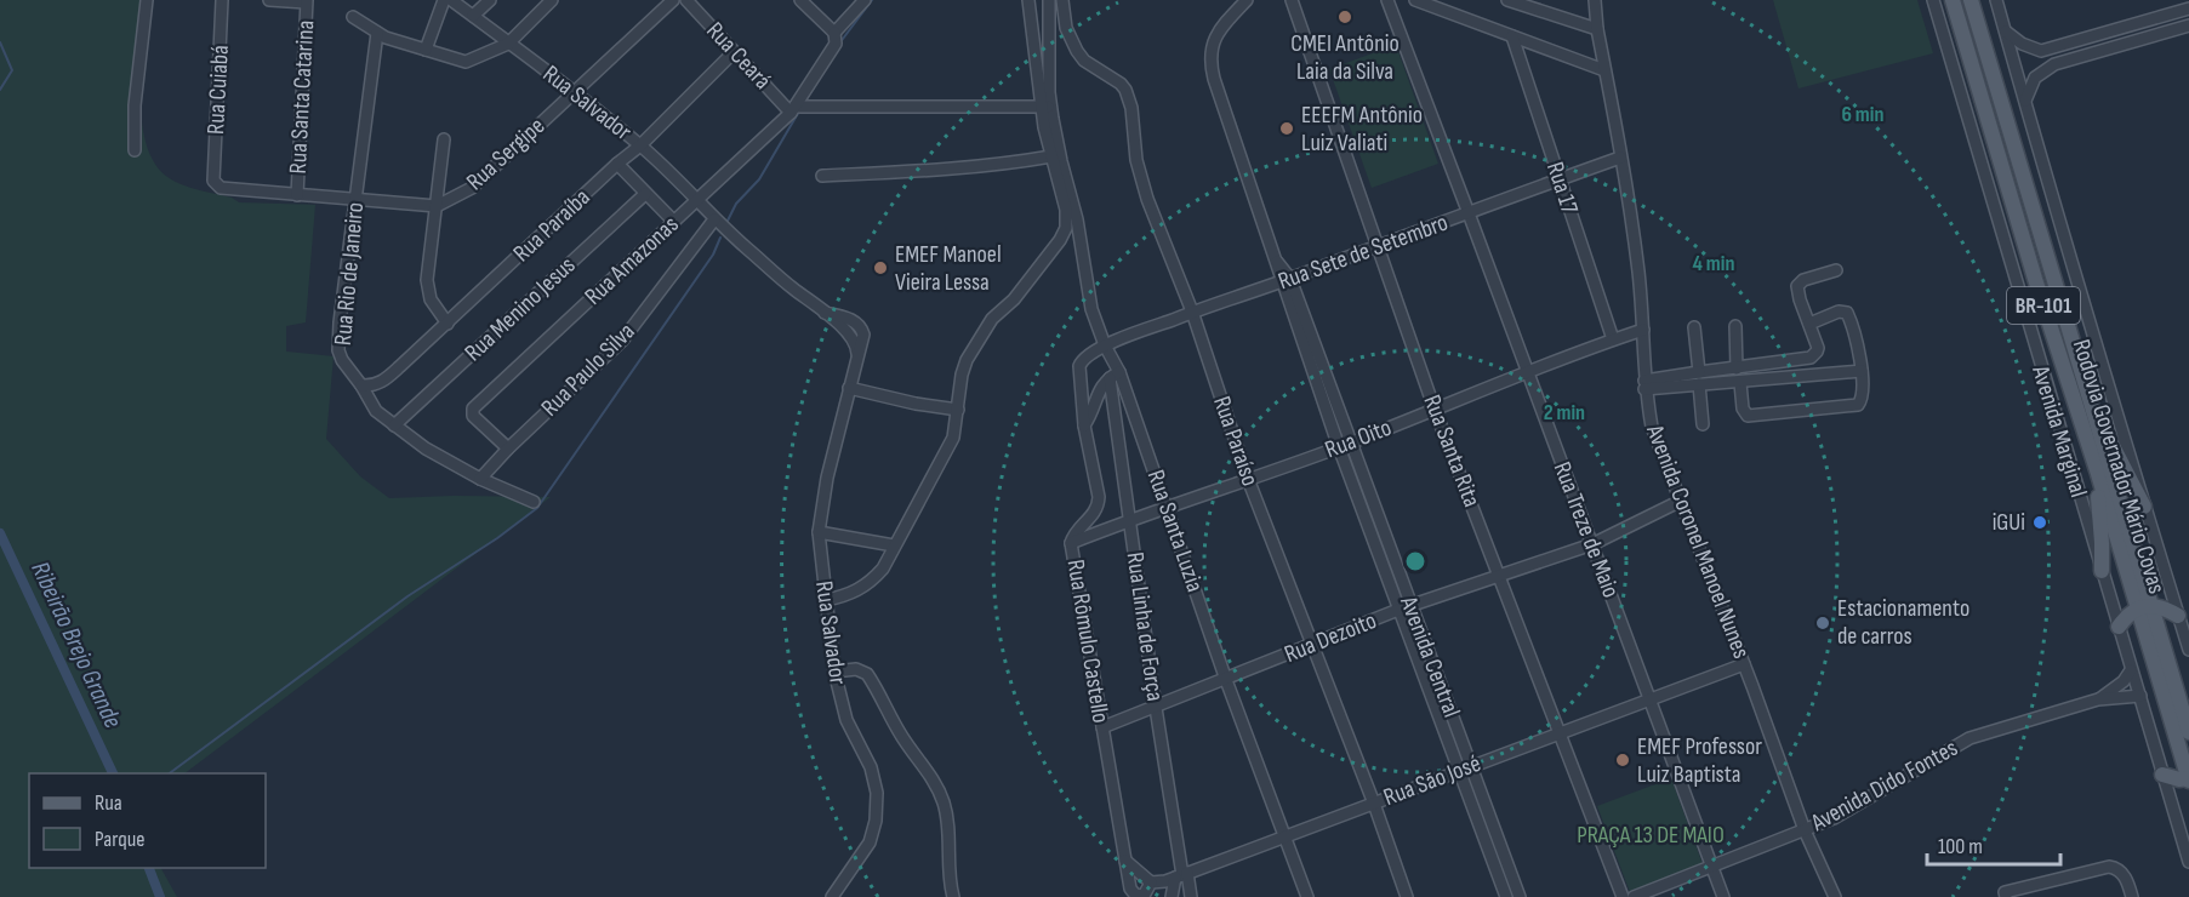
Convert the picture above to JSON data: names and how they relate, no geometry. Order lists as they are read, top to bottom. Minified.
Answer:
{"streets":{"main road":["BR-101","Rodovia Governador Mário Covas"],"street":["Rua Ceará","Rua Cuiabá","Rua Santa Catarina","Rua Salvador","Rua Sergipe","Rua 17","Rua Paraíba","Rua Sete de Setembro","Rua Amazonas","Rua Rio de Janeiro","Rua Menino Jesus","Rua Paulo Silva","Avenida Marginal","Rua Oito","Rua Paraíso","Rua Santa Rita","Rua Treze de Maio","Rua Santa Luzia","Avenida Coronel Manoel Nunes","Rua Linha de Força","Rua Dezoito","Rua Rômulo Castello","Avenida Central","Rua São José","Avenida Dido Fontes"]},"crossings":[["Rua Ceará","Rua Paraíba"],["Rua Ceará","Rua Amazonas"],["Rua Cuiabá","Rua Santa Catarina"],["Rua Salvador","Rua Sergipe"],["Rua Salvador","Rua Paraíba"],["Rua Salvador","Rua Amazonas"],["Rua Salvador","Rua Paulo Silva"],["Rua 17","Rua Sete de Setembro"],["Rua 17","Rua Oito"],["Rua Paraíba","Rua Rio de Janeiro"],["Rua Sete de Setembro","Rua Paraíso"],["Rua Sete de Setembro","Rua Santa Rita"],["Rua Sete de Setembro","Rua Treze de Maio"],["Rua Sete de Setembro","Rua Santa Luzia"],["Rua Sete de Setembro","Avenida Coronel Manoel Nunes"],["Rua Sete de Setembro","Rua Rômulo Castello"],["Rua Sete de Setembro","Avenida Central"],["Rua Amazonas","Rua Paulo Silva"],["Rua Rio de Janeiro","Rua Menino Jesus"],["Rua Rio de Janeiro","Rua Paulo Silva"],["Avenida Marginal","Avenida Dido Fontes"],["Rua Oito","Rua Paraíso"],["Rua Oito","Rua Santa Rita"],["Rua Oito","Rua Treze de Maio"],["Rua Oito","Rua Santa Luzia"],["Rua Oito","Avenida Coronel Manoel Nunes"],["Rua Oito","Rua Linha de Força"],["Rua Oito","Rua Rômulo Castello"],["Rua Oito","Avenida Central"],["Rua Paraíso","Rua Dezoito"],["Rua Paraíso","Rua São José"],["Rua Santa Rita","Rua Dezoito"],["Rua Santa Rita","Rua São José"],["Rua Treze de Maio","Rua Dezoito"],["Rua Treze de Maio","Rua São José"],["Rua Treze de Maio","Avenida Dido Fontes"],["Rua Santa Luzia","Rua Linha de Força"],["Rua Santa Luzia","Rua Dezoito"],["Rua Santa Luzia","Rua Rômulo Castello"],["Rua Santa Luzia","Rua São José"],["Avenida Coronel Manoel Nunes","Rua Dezoito"],["Avenida Coronel Manoel Nunes","Rua São José"],["Avenida Coronel Manoel Nunes","Avenida Dido Fontes"],["Rua Linha de Força","Rua Dezoito"],["Rua Linha de Força","Rua São José"],["Rua Dezoito","Rua Rômulo Castello"],["Rua Dezoito","Avenida Central"],["Avenida Central","Rua São José"]],"water":["Ribeirão Brejo Grande"],"parks":["PRAÇA 13 DE MAIO"],"places":["CMEI Antônio Laia da Silva","EEEFM Antônio Luiz Valiati","EMEF Manoel Vieira Lessa","iGUi","Estacionamento de carros","EMEF Professor Luiz Baptista"],"legend":["Rua","Parque"],"scale_bar":"100 m","rings":["6 min","4 min","2 min"]}
